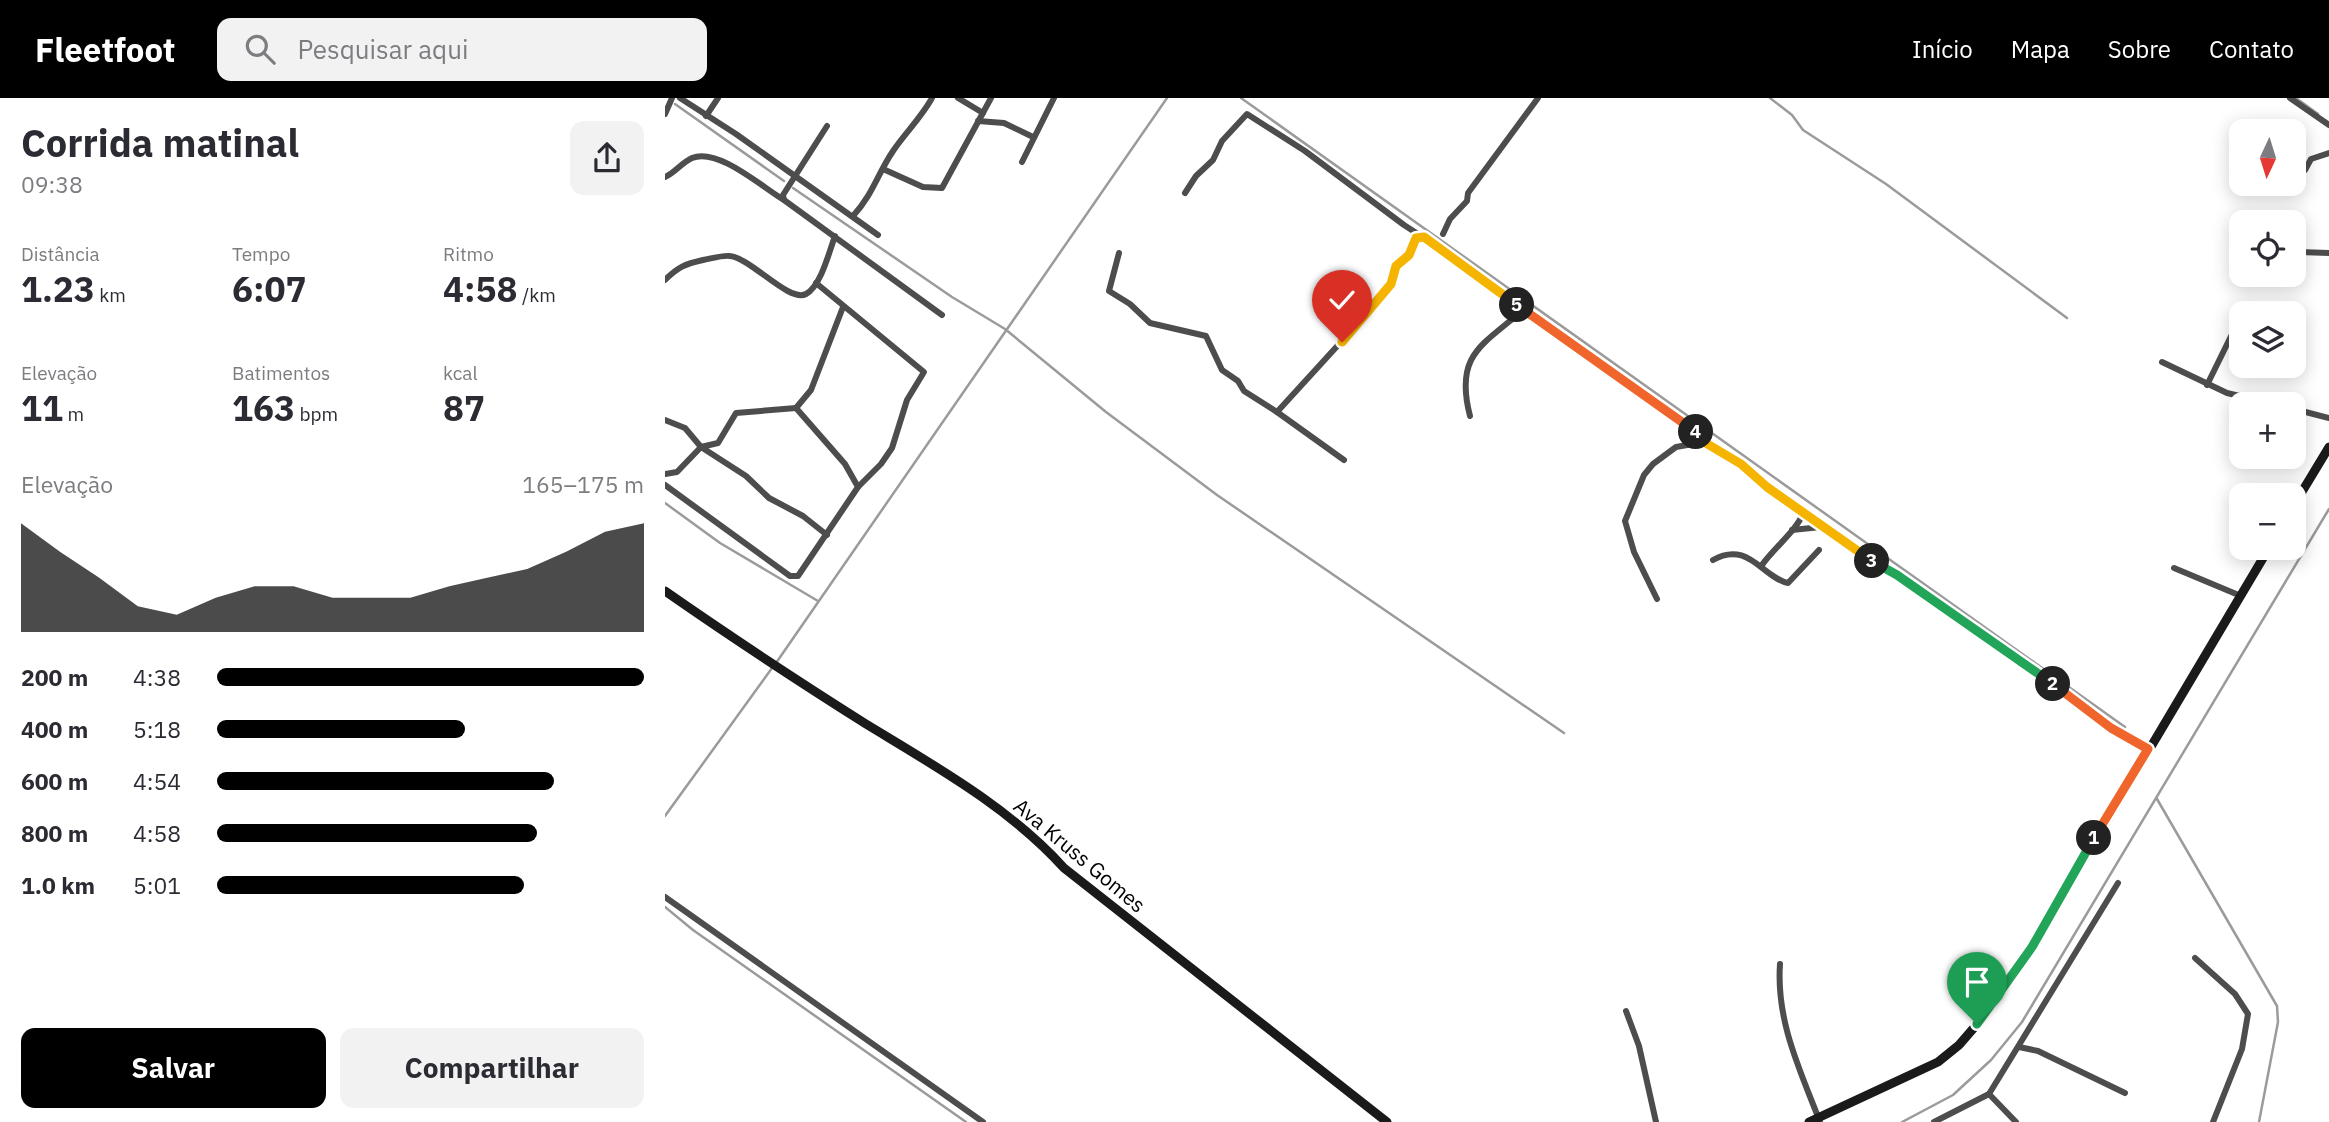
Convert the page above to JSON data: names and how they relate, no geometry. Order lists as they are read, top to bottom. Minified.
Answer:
{"streets":{"street":["Ava Kruss Gomes"]},"north":"bottom","page":{"header":"Fleetfoot","search":"Pesquisar aqui","nav":["Início","Mapa","Sobre","Contato"],"heading":["Corrida matinal","09:38"],"map_buttons":["+","−"],"stats":[["Distância","1.23 km"],["Tempo","6:07"],["Ritmo","4:58 /km"],["Elevação","11 m"],["Batimentos","163 bpm"],["kcal","87"]],"pins":["5","4","3","2","1"],"chart":["Elevação","165–175 m"],"list":[{"name":"200 m","note":"4:38"},{"name":"400 m","note":"5:18"},{"name":"600 m","note":"4:54"},{"name":"800 m","note":"4:58"},{"name":"1.0 km","note":"5:01"}],"buttons":["Salvar","Compartilhar"]}}
